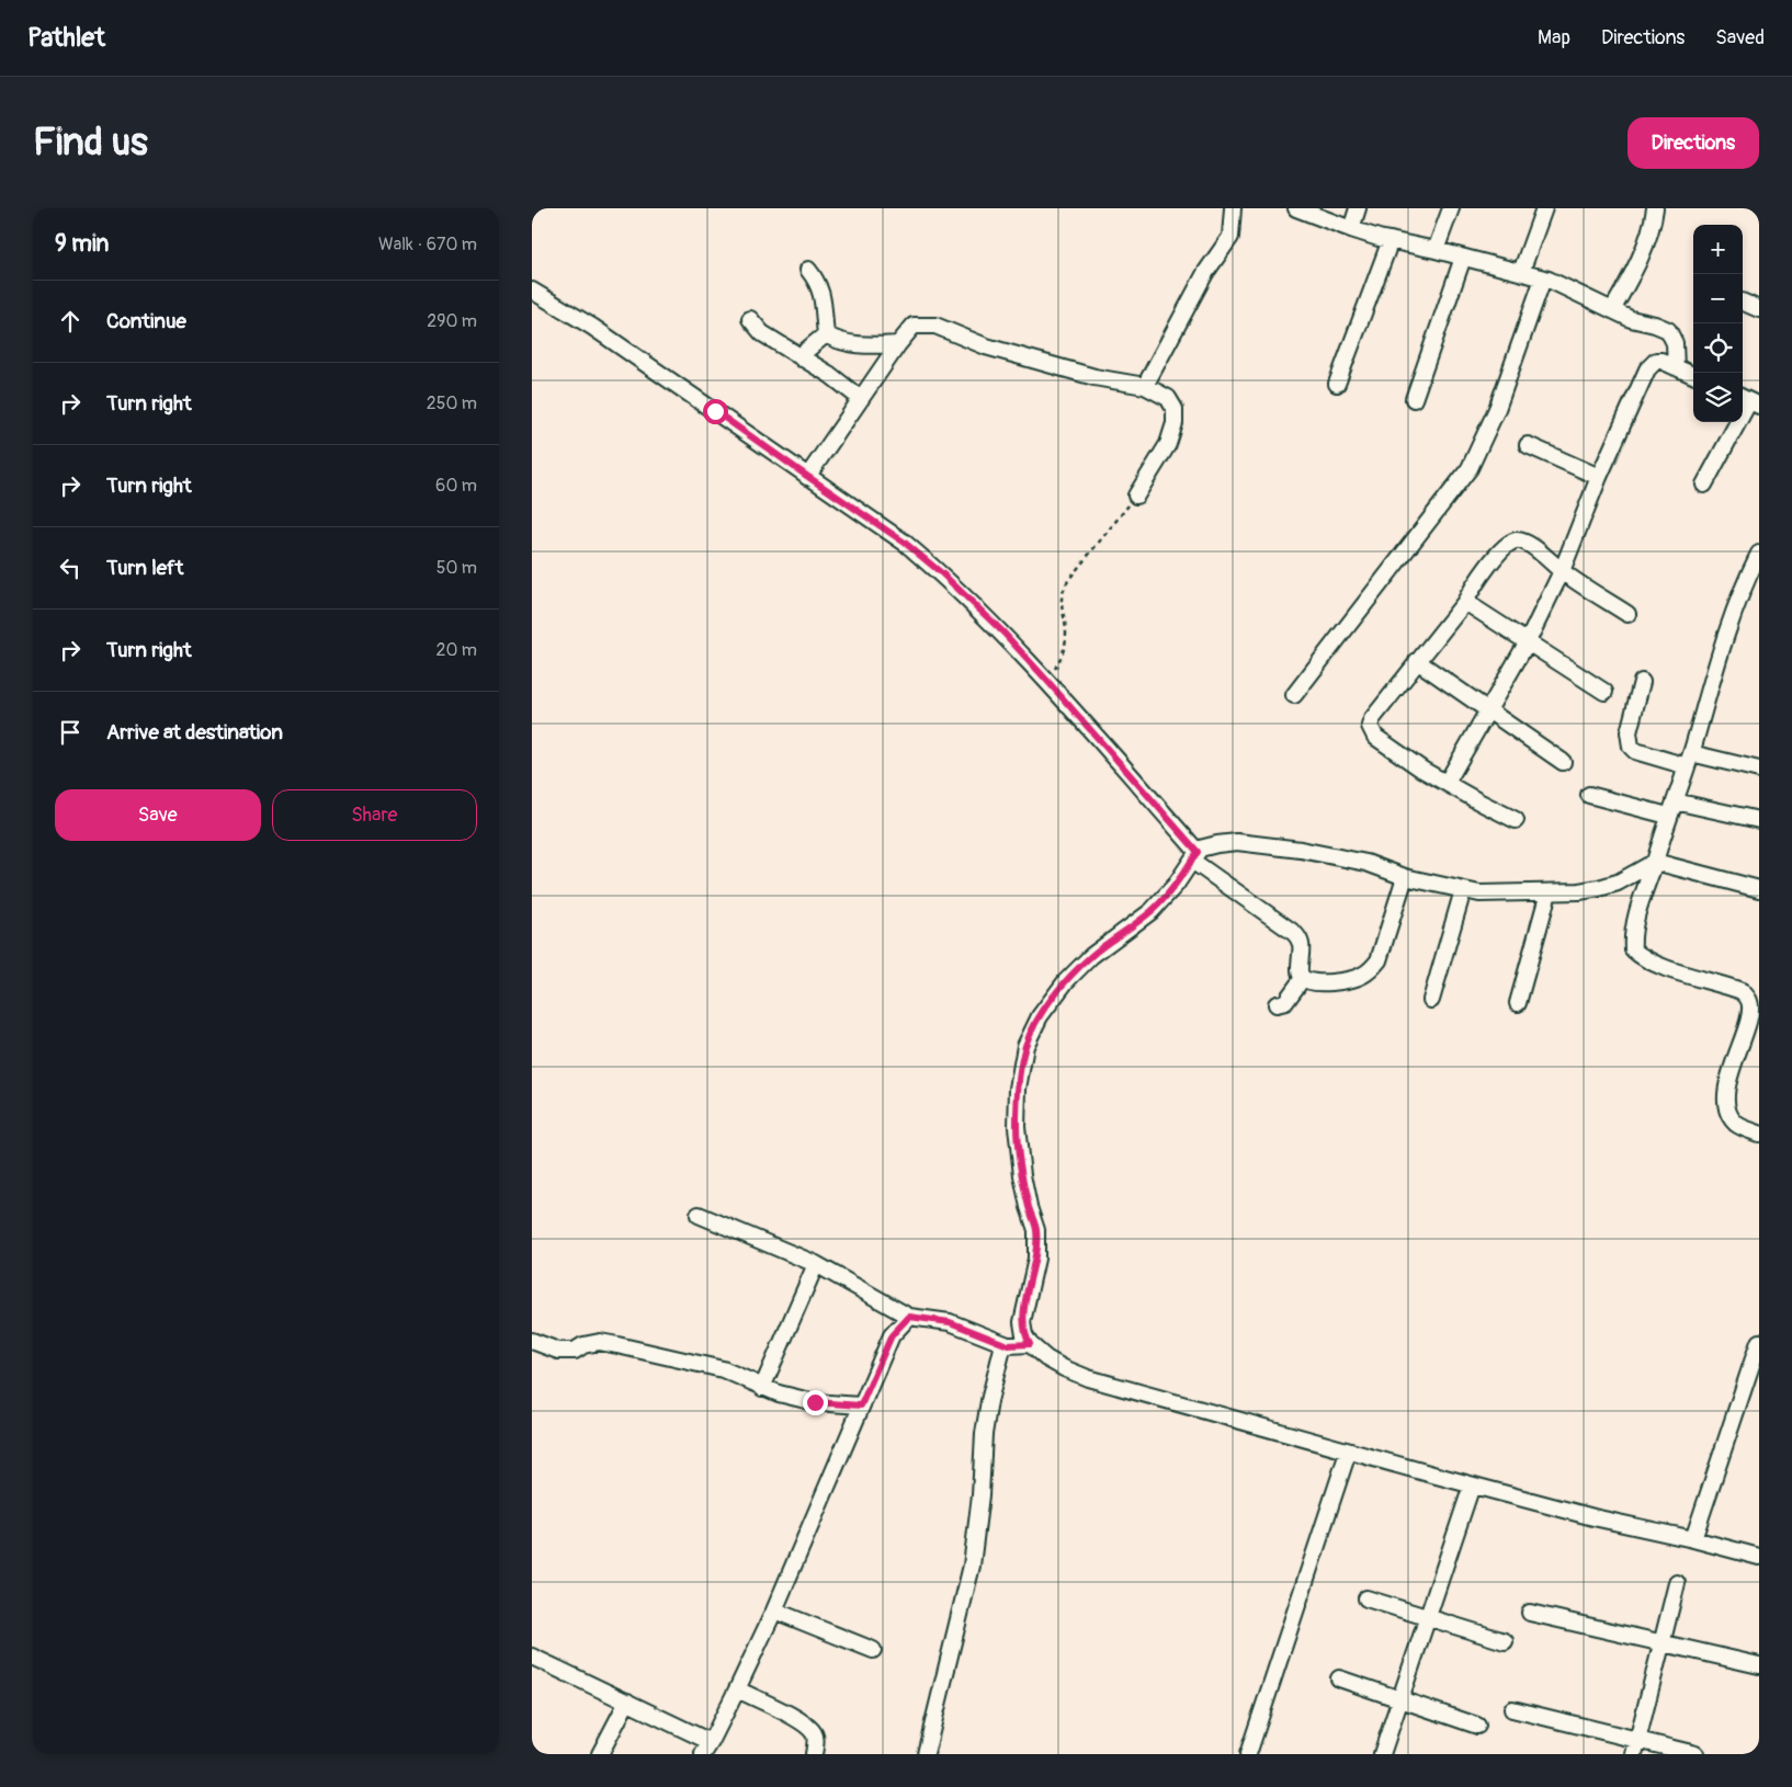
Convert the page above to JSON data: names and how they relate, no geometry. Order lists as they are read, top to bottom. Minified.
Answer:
{"page":{"header":"Pathlet","nav":["Map","Directions","Saved"],"buttons":["Directions",["Save","Share"]],"title":"Find us","heading":["9 min","Walk · 670 m"],"map_buttons":["+","−"],"list":[["Continue","290 m"],["Turn right","250 m"],["Turn right","60 m"],["Turn left","50 m"],["Turn right","20 m"],"Arrive at destination"]}}
